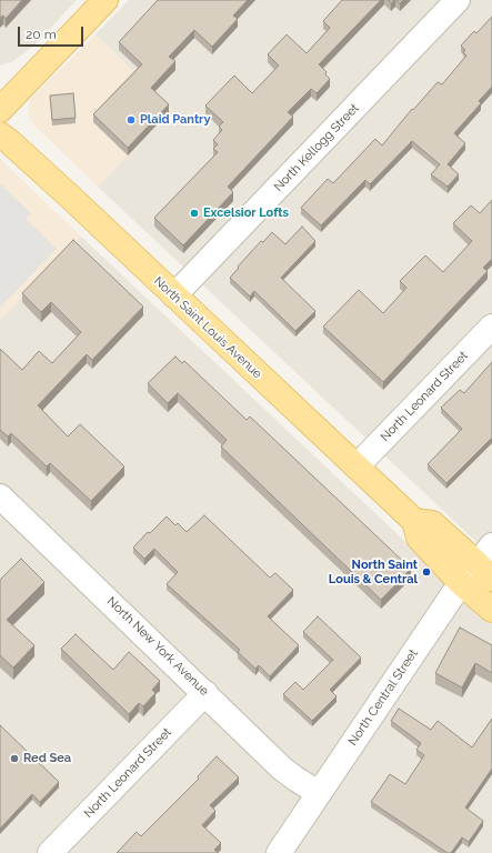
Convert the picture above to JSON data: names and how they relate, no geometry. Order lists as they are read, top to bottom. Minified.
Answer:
{"streets":{"main road":["North Saint Louis Avenue"],"street":["North Kellogg Street","North Leonard Street","North New York Avenue","North Central Street"]},"crossings":[["North Kellogg Street","North Saint Louis Avenue"],["North Saint Louis Avenue","North Leonard Street"],["North Saint Louis Avenue","North Central Street"],["North Leonard Street","North New York Avenue"],["North New York Avenue","North Central Street"]],"places":["Plaid Pantry","Excelsior Lofts","North Saint Louis & Central","Red Sea"],"scale_bar":"20 m"}
